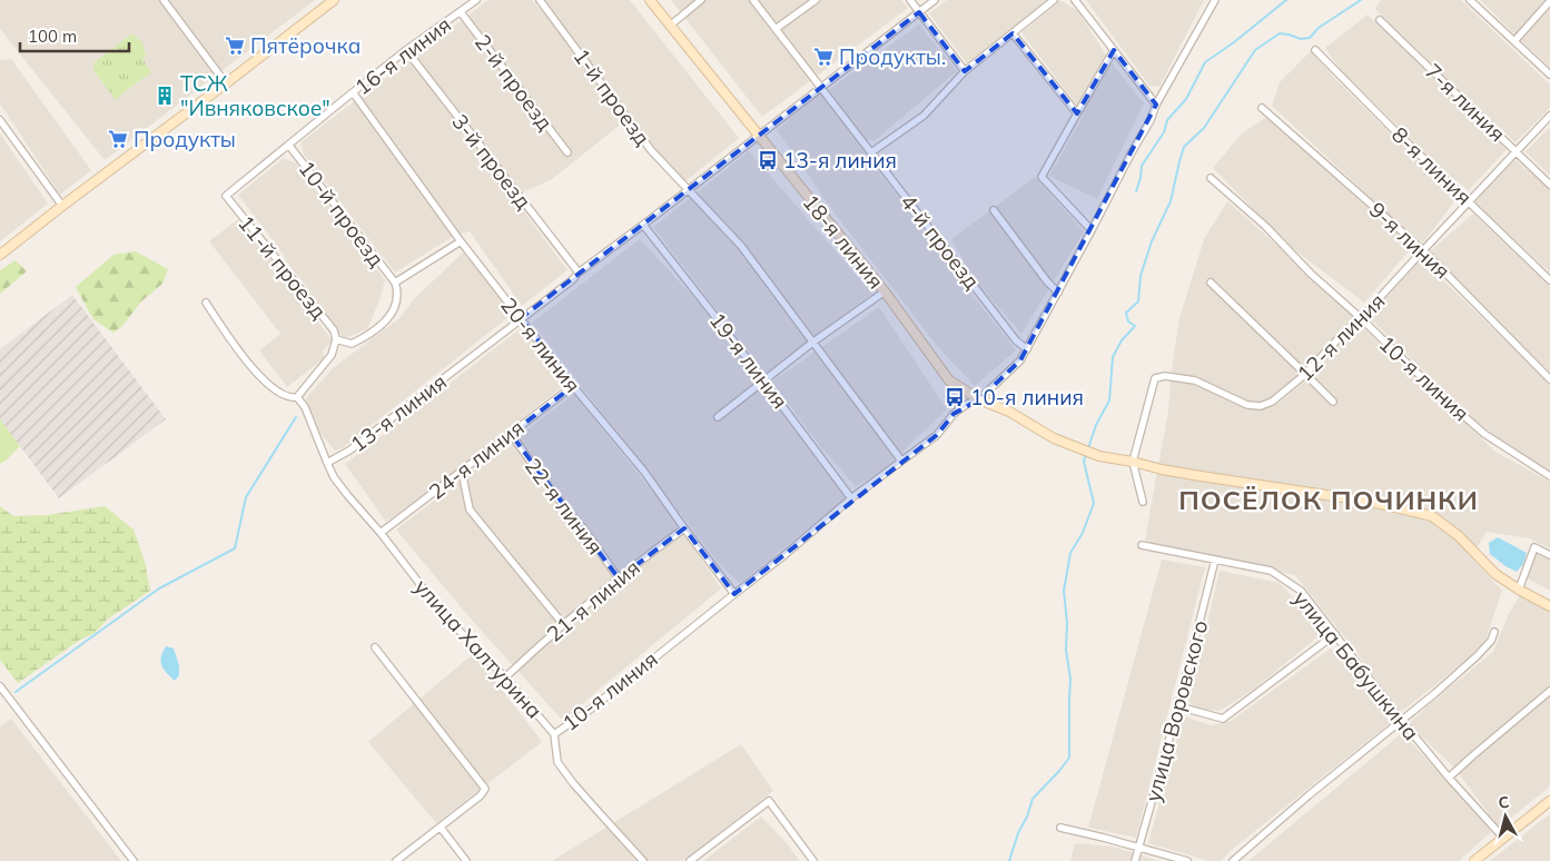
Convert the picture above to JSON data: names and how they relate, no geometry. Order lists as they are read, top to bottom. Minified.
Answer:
{"streets":{"street":["16-я линия","2-й проезд","1-й проезд","7-я линия","3-й проезд","8-я линия","10-й проезд","9-я линия","18-я линия","4-й проезд","11-й проезд","12-я линия","20-я линия","19-я линия","10-я линия","13-я линия","24-я линия","22-я линия","21-я линия","улица Халтурина","улица Бабушкина","улица Воровского"]},"crossings":[["16-я линия","2-й проезд"],["16-я линия","3-й проезд"],["16-я линия","10-й проезд"],["16-я линия","11-й проезд"],["16-я линия","20-я линия"],["1-й проезд","10-я линия"],["1-й проезд","13-я линия"],["7-я линия","12-я линия"],["3-й проезд","13-я линия"],["8-я линия","12-я линия"],["9-я линия","12-я линия"],["18-я линия","12-я линия"],["18-я линия","10-я линия"],["18-я линия","13-я линия"],["4-й проезд","10-я линия"],["4-й проезд","13-я линия"],["12-я линия","10-я линия"],["20-я линия","10-я линия"],["20-я линия","13-я линия"],["20-я линия","24-я линия"],["20-я линия","21-я линия"],["19-я линия","10-я линия"],["19-я линия","13-я линия"],["10-я линия","улица Халтурина"],["13-я линия","улица Халтурина"],["24-я линия","22-я линия"],["24-я линия","улица Халтурина"],["22-я линия","21-я линия"],["21-я линия","улица Халтурина"],["улица Бабушкина","улица Воровского"]],"districts":["ПОСЁЛОК ПОЧИНКИ"],"places":{"supermarket":["Пятёрочка","Продукты.","Продукты"],"building":["ТСЖ \"Ивняковское\""],"bus stop":["13-я линия","10-я линия"]},"scale_bar":"100 m","north":"top"}
